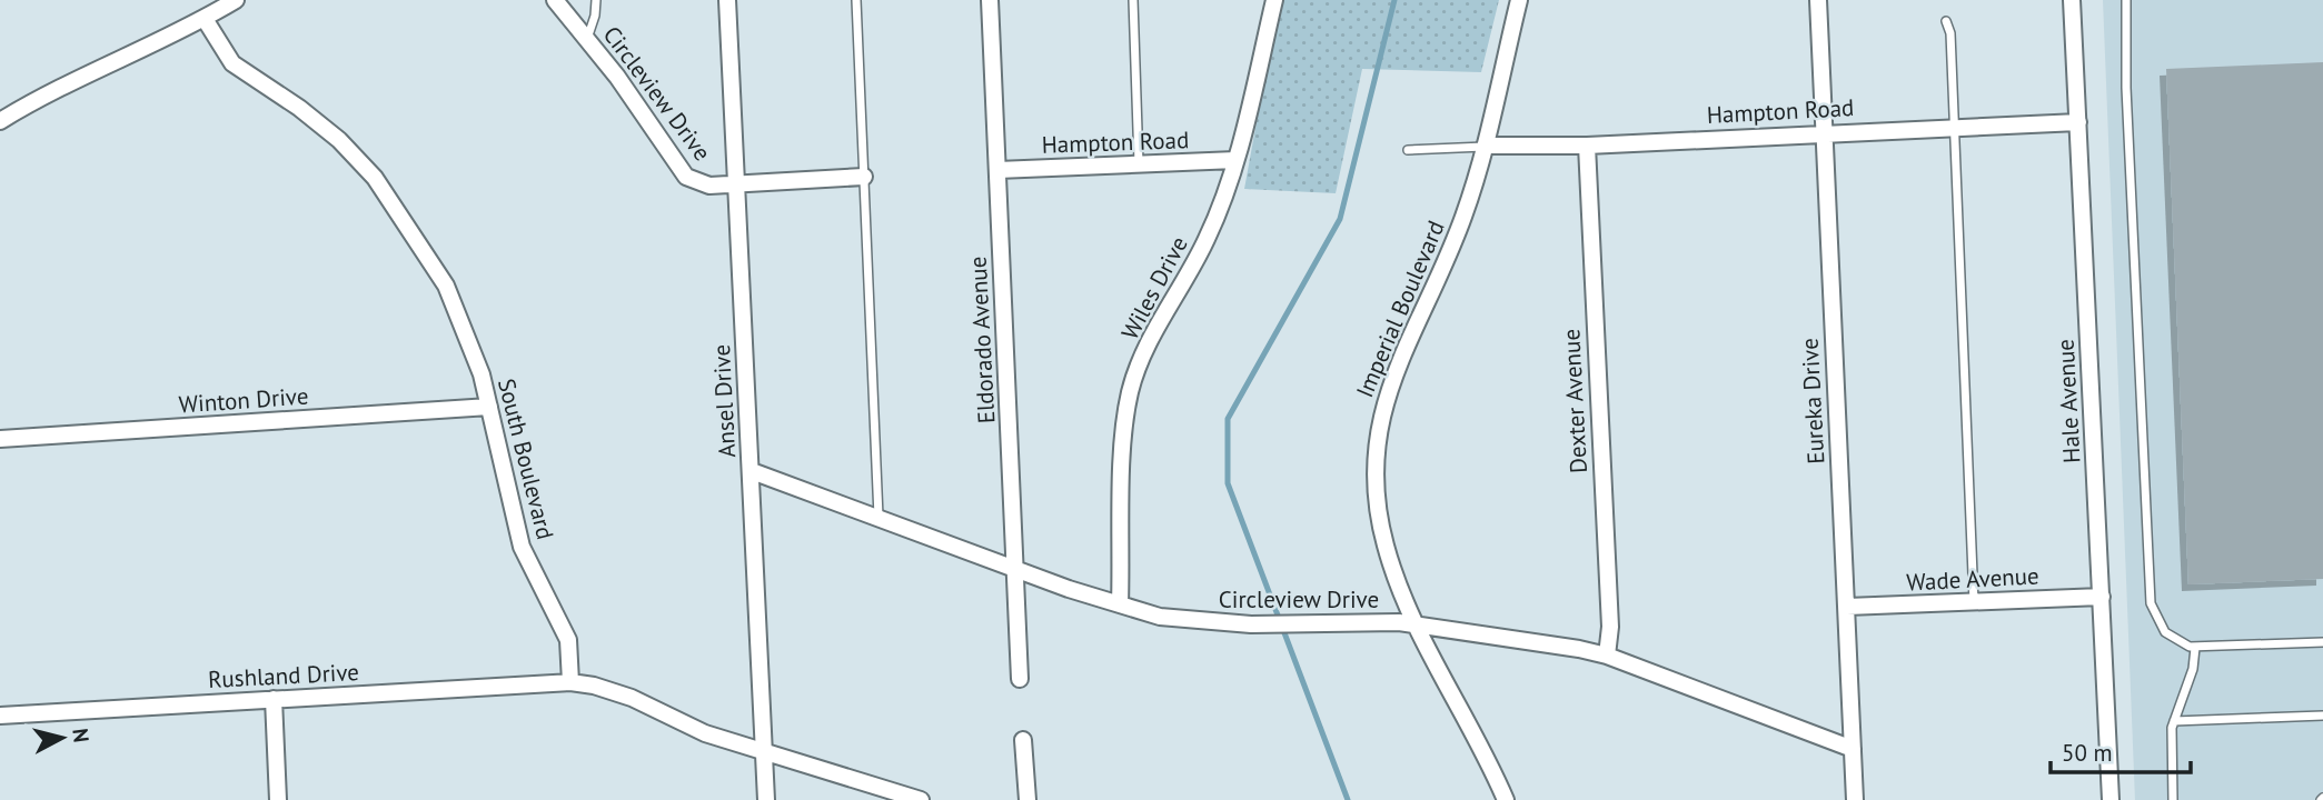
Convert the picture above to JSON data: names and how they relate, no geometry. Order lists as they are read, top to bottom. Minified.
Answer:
{"streets":{"street":["Circleview Drive","Hampton Road","Wiles Drive","Imperial Boulevard","Eldorado Avenue","Winton Drive","Ansel Drive","Dexter Avenue","Eureka Drive","Hale Avenue","South Boulevard","Wade Avenue","Rushland Drive"]},"crossings":[["Circleview Drive","Wiles Drive"],["Circleview Drive","Imperial Boulevard"],["Circleview Drive","Eldorado Avenue"],["Circleview Drive","Ansel Drive"],["Circleview Drive","Dexter Avenue"],["Circleview Drive","Eureka Drive"],["Hampton Road","Wiles Drive"],["Hampton Road","Imperial Boulevard"],["Hampton Road","Eldorado Avenue"],["Hampton Road","Dexter Avenue"],["Hampton Road","Eureka Drive"],["Hampton Road","Hale Avenue"],["Winton Drive","South Boulevard"],["Eureka Drive","Wade Avenue"],["Hale Avenue","Wade Avenue"],["South Boulevard","Rushland Drive"]],"scale_bar":"50 m","north":"right"}
